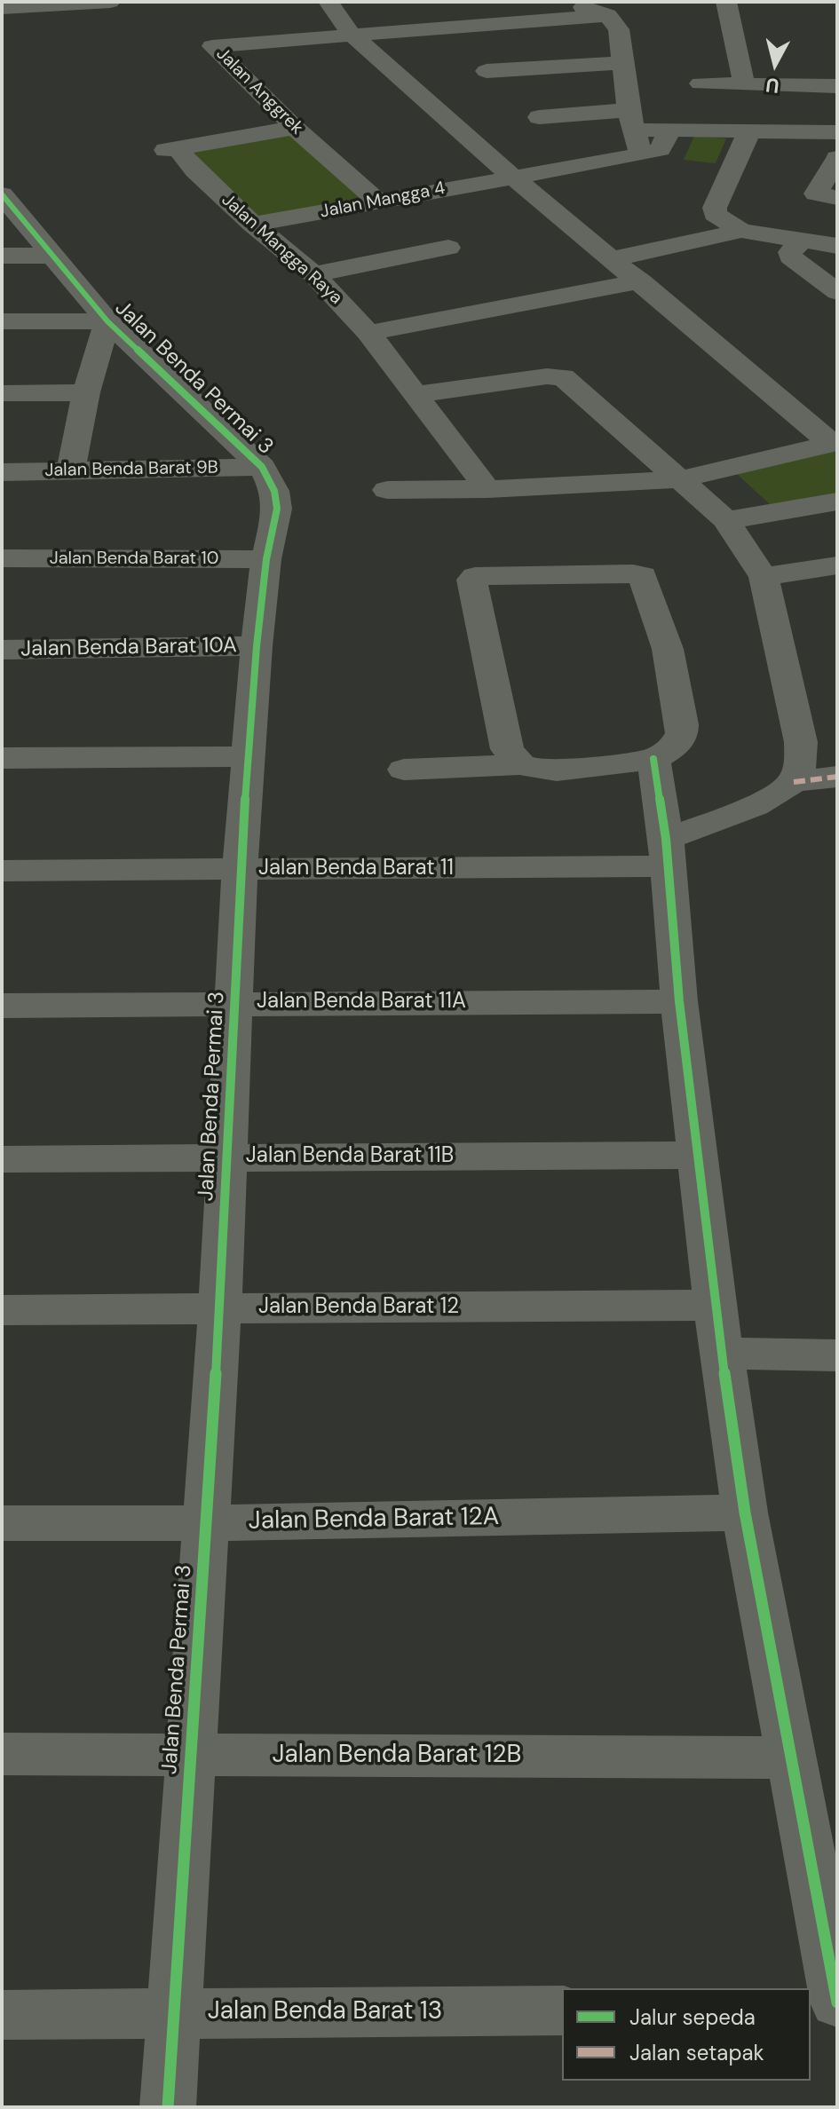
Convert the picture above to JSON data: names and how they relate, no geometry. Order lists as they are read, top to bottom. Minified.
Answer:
{"streets":{"street":["Jalan Anggrek","Jalan Mangga 4","Jalan Mangga Raya","Jalan Benda Permai 3","Jalan Benda Barat 9B","Jalan Benda Barat 10","Jalan Benda Barat 10A","Jalan Benda Barat 11","Jalan Benda Barat 11A","Jalan Benda Barat 11B","Jalan Benda Barat 12","Jalan Benda Barat 12A","Jalan Benda Barat 12B","Jalan Benda Barat 13"]},"crossings":[["Jalan Anggrek","Jalan Mangga 4"],["Jalan Anggrek","Jalan Mangga Raya"],["Jalan Mangga 4","Jalan Mangga Raya"],["Jalan Benda Permai 3","Jalan Benda Barat 9B"],["Jalan Benda Permai 3","Jalan Benda Barat 10"],["Jalan Benda Permai 3","Jalan Benda Barat 10A"],["Jalan Benda Permai 3","Jalan Benda Barat 11"],["Jalan Benda Permai 3","Jalan Benda Barat 11A"],["Jalan Benda Permai 3","Jalan Benda Barat 11B"],["Jalan Benda Permai 3","Jalan Benda Barat 12"],["Jalan Benda Permai 3","Jalan Benda Barat 12A"],["Jalan Benda Permai 3","Jalan Benda Barat 12B"],["Jalan Benda Permai 3","Jalan Benda Barat 13"]],"legend":["Jalur sepeda","Jalan setapak"],"north":"bottom"}
